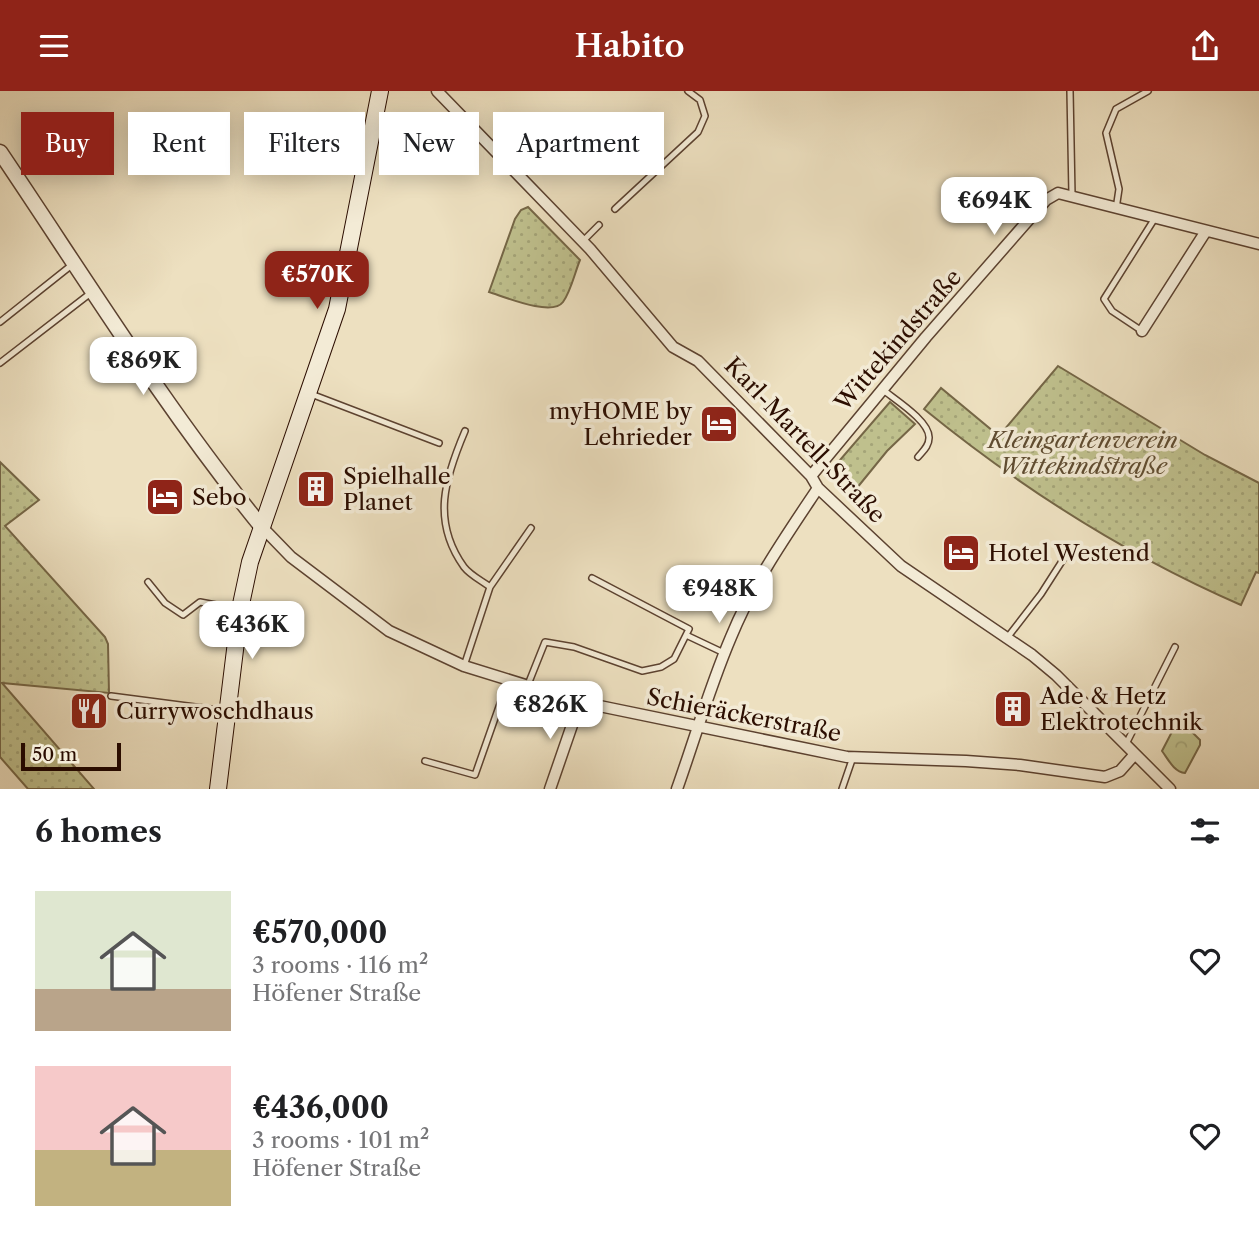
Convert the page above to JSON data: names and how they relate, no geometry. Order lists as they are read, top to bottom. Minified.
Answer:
{"streets":{"street":["Wittekindstraße","Karl-Martell-Straße","Schieräckerstraße"]},"crossings":[["Wittekindstraße","Karl-Martell-Straße"],["Karl-Martell-Straße","Schieräckerstraße"]],"parks":["Kleingartenverein Wittekindstraße"],"places":{"hotel":["myHOME by Lehrieder","Sebo","Hotel Westend"],"building":["Spielhalle Planet","Ade & Hetz Elektrotechnik"],"restaurant":["Currywoschdhaus"]},"scale_bar":"50 m","page":{"header":"Habito","chip":["Buy","Rent","Filters","New","Apartment"],"price":["€694K","€570K","€869K","€948K","€436K","€826K"],"scale":"50 m","heading":"6 homes","list":[{"name":"€570,000","note":"3 rooms · 116 m² · Höfener Straße"},{"name":"€436,000","note":"3 rooms · 101 m² · Höfener Straße"}]}}
